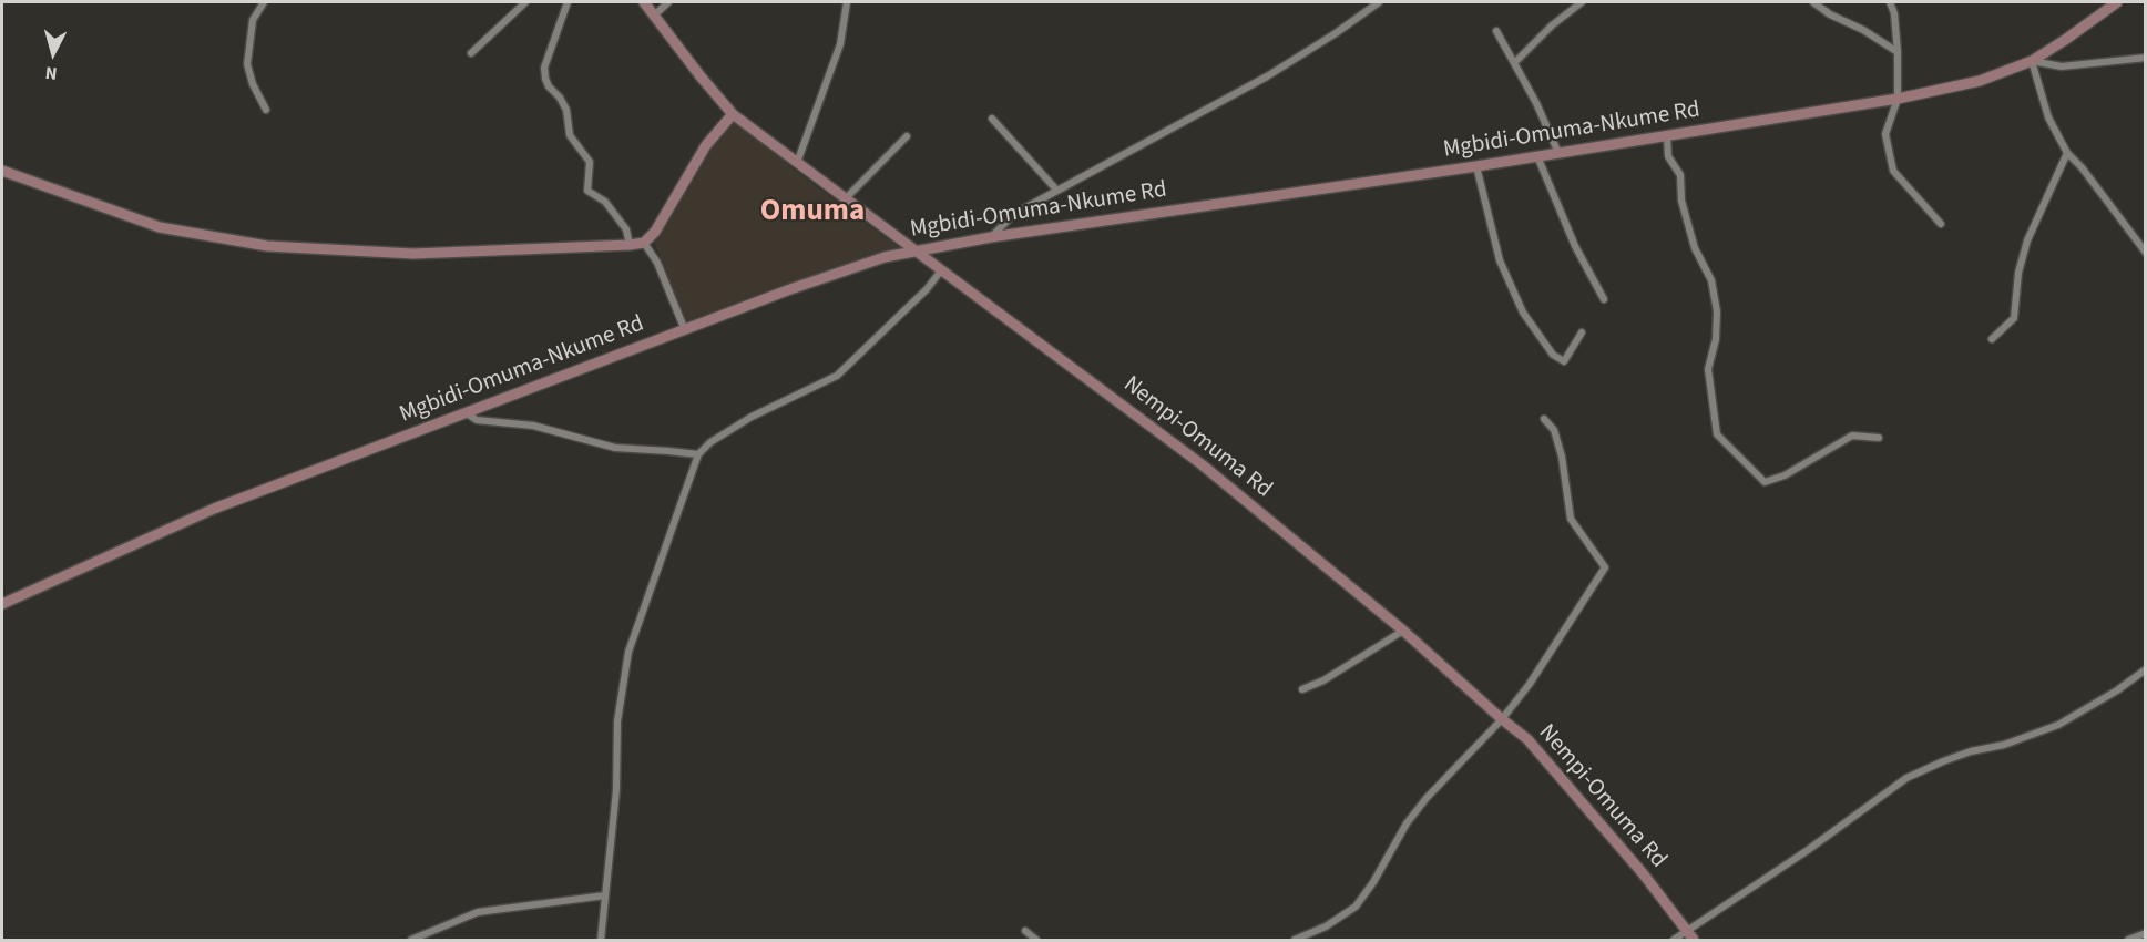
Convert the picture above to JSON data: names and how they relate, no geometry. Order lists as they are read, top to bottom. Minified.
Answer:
{"streets":{"street":["Mgbidi-Omuma-Nkume Rd","Nempi-Omuma Rd"]},"crossings":[["Mgbidi-Omuma-Nkume Rd","Nempi-Omuma Rd"]],"districts":["Omuma"],"north":"bottom"}
